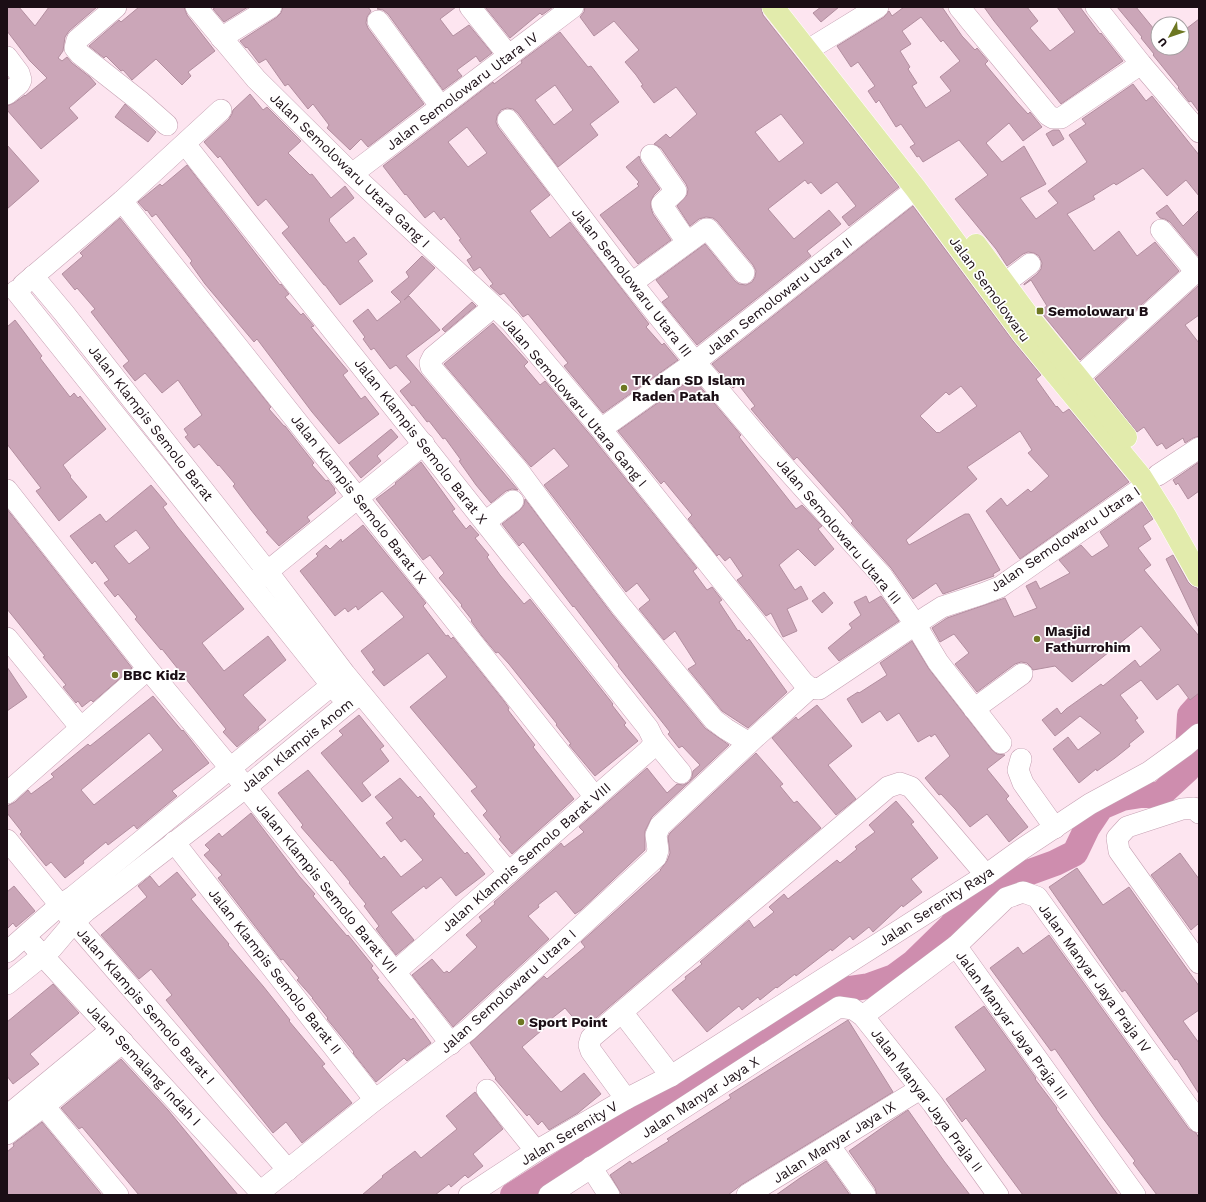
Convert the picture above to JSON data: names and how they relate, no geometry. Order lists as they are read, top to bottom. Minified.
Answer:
{"streets":{"main road":["Jalan Semolowaru"],"street":["Jalan Semolowaru Utara IV","Jalan Semolowaru Utara Gang I","Jalan Semolowaru Utara III","Jalan Semolowaru Utara II","Jalan Klampis Semolo Barat","Jalan Klampis Semolo Barat X","Jalan Klampis Semolo Barat IX","Jalan Semolowaru Utara I","Jalan Klampis Anom","Jalan Klampis Semolo Barat VIII","Jalan Klampis Semolo Barat VII","Jalan Serenity Raya","Jalan Klampis Semolo Barat II","Jalan Manyar Jaya Praja IV","Jalan Klampis Semolo Barat I","Jalan Manyar Jaya Praja III","Jalan Semalang Indah I","Jalan Manyar Jaya X","Jalan Manyar Jaya Praja II","Jalan Serenity V","Jalan Manyar Jaya IX"]},"crossings":[["Jalan Semolowaru Utara IV","Jalan Semolowaru Utara Gang I"],["Jalan Semolowaru Utara Gang I","Jalan Semolowaru Utara II"],["Jalan Semolowaru Utara Gang I","Jalan Semolowaru Utara I"],["Jalan Semolowaru Utara III","Jalan Semolowaru Utara II"],["Jalan Semolowaru Utara III","Jalan Semolowaru Utara I"],["Jalan Semolowaru","Jalan Semolowaru Utara II"],["Jalan Semolowaru","Jalan Semolowaru Utara I"],["Jalan Klampis Semolo Barat","Jalan Klampis Semolo Barat X"],["Jalan Klampis Semolo Barat","Jalan Klampis Semolo Barat IX"],["Jalan Klampis Semolo Barat","Jalan Klampis Anom"],["Jalan Klampis Semolo Barat X","Jalan Klampis Semolo Barat VIII"],["Jalan Klampis Semolo Barat IX","Jalan Klampis Semolo Barat VIII"],["Jalan Semolowaru Utara I","Jalan Klampis Semolo Barat VII"],["Jalan Semolowaru Utara I","Jalan Klampis Semolo Barat II"],["Jalan Semolowaru Utara I","Jalan Klampis Semolo Barat I"],["Jalan Semolowaru Utara I","Jalan Semalang Indah I"],["Jalan Klampis Anom","Jalan Klampis Semolo Barat VII"],["Jalan Klampis Anom","Jalan Klampis Semolo Barat II"],["Jalan Klampis Anom","Jalan Klampis Semolo Barat I"],["Jalan Klampis Anom","Jalan Semalang Indah I"],["Jalan Klampis Semolo Barat VIII","Jalan Klampis Semolo Barat VII"],["Jalan Serenity Raya","Jalan Serenity V"],["Jalan Manyar Jaya Praja IV","Jalan Manyar Jaya Praja III"],["Jalan Manyar Jaya Praja III","Jalan Manyar Jaya X"],["Jalan Manyar Jaya Praja III","Jalan Manyar Jaya Praja II"],["Jalan Manyar Jaya X","Jalan Manyar Jaya Praja II"],["Jalan Manyar Jaya Praja II","Jalan Manyar Jaya IX"]],"places":{"transit":["Semolowaru B"],"other":["TK dan SD Islam Raden Patah","Masjid Fathurrohim","BBC Kidz","Sport Point"]},"north":"bottom left"}
